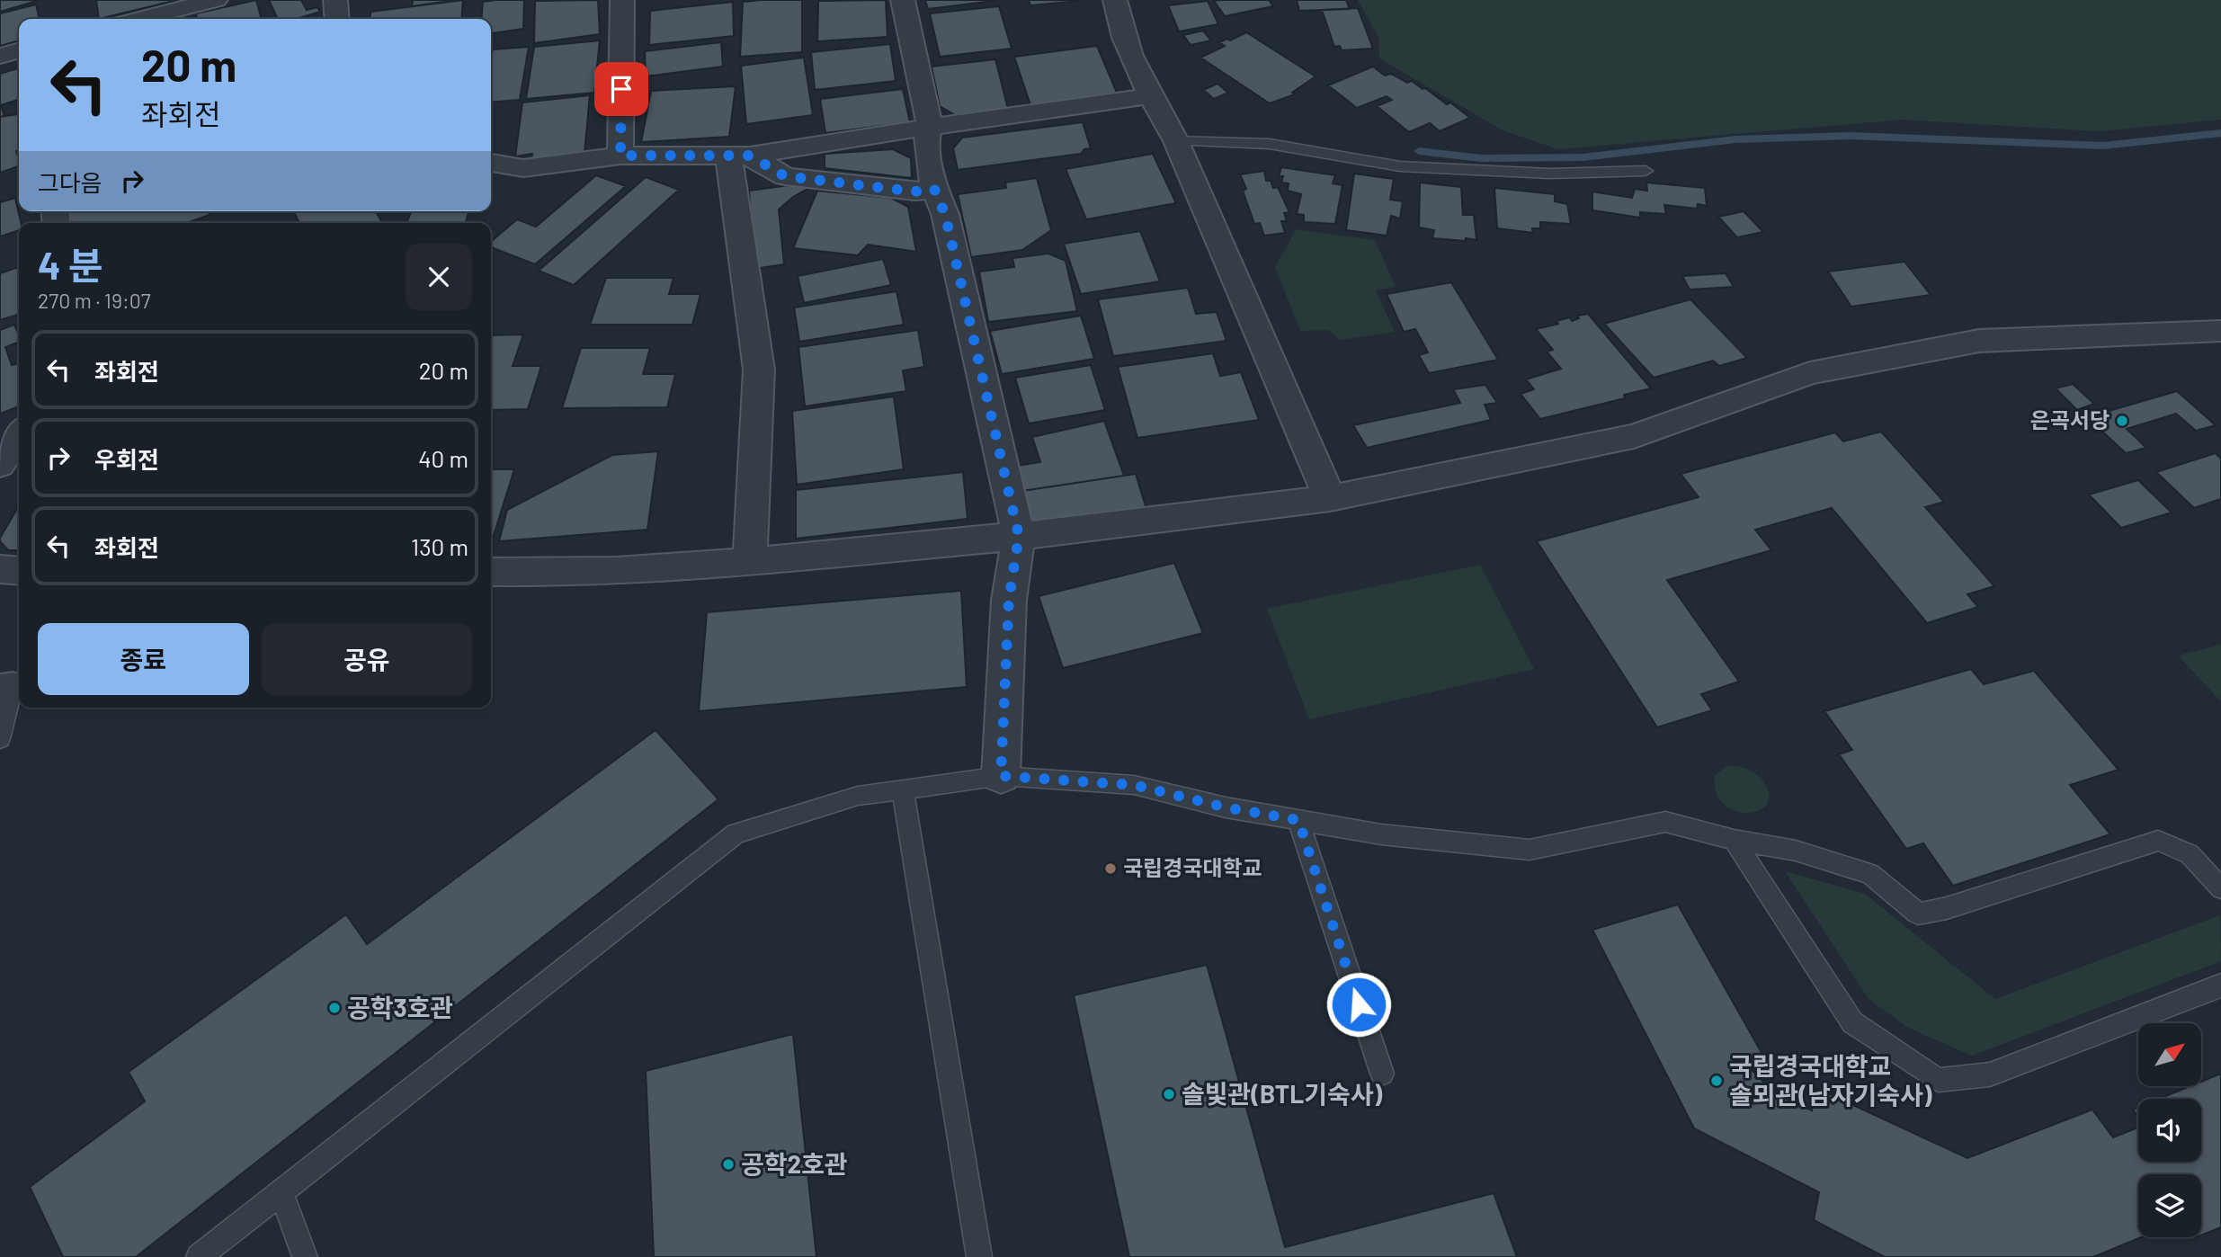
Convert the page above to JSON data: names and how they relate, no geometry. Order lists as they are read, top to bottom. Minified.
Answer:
{"places":["은곡서당","국립경국대학교","공학3호관","국립경국대학교 솔뫼관(남자기숙사)","솔빛관(BTL기숙사)","공학2호관"],"north":"top right","page":{"turn":["20 m","좌회전"],"then":"그다음","heading":["4 분","270 m · 19:07"],"list":[{"name":"좌회전","value":"20 m"},{"name":"우회전","value":"40 m"},{"name":"좌회전","value":"130 m"}],"buttons":["종료","공유"]}}
